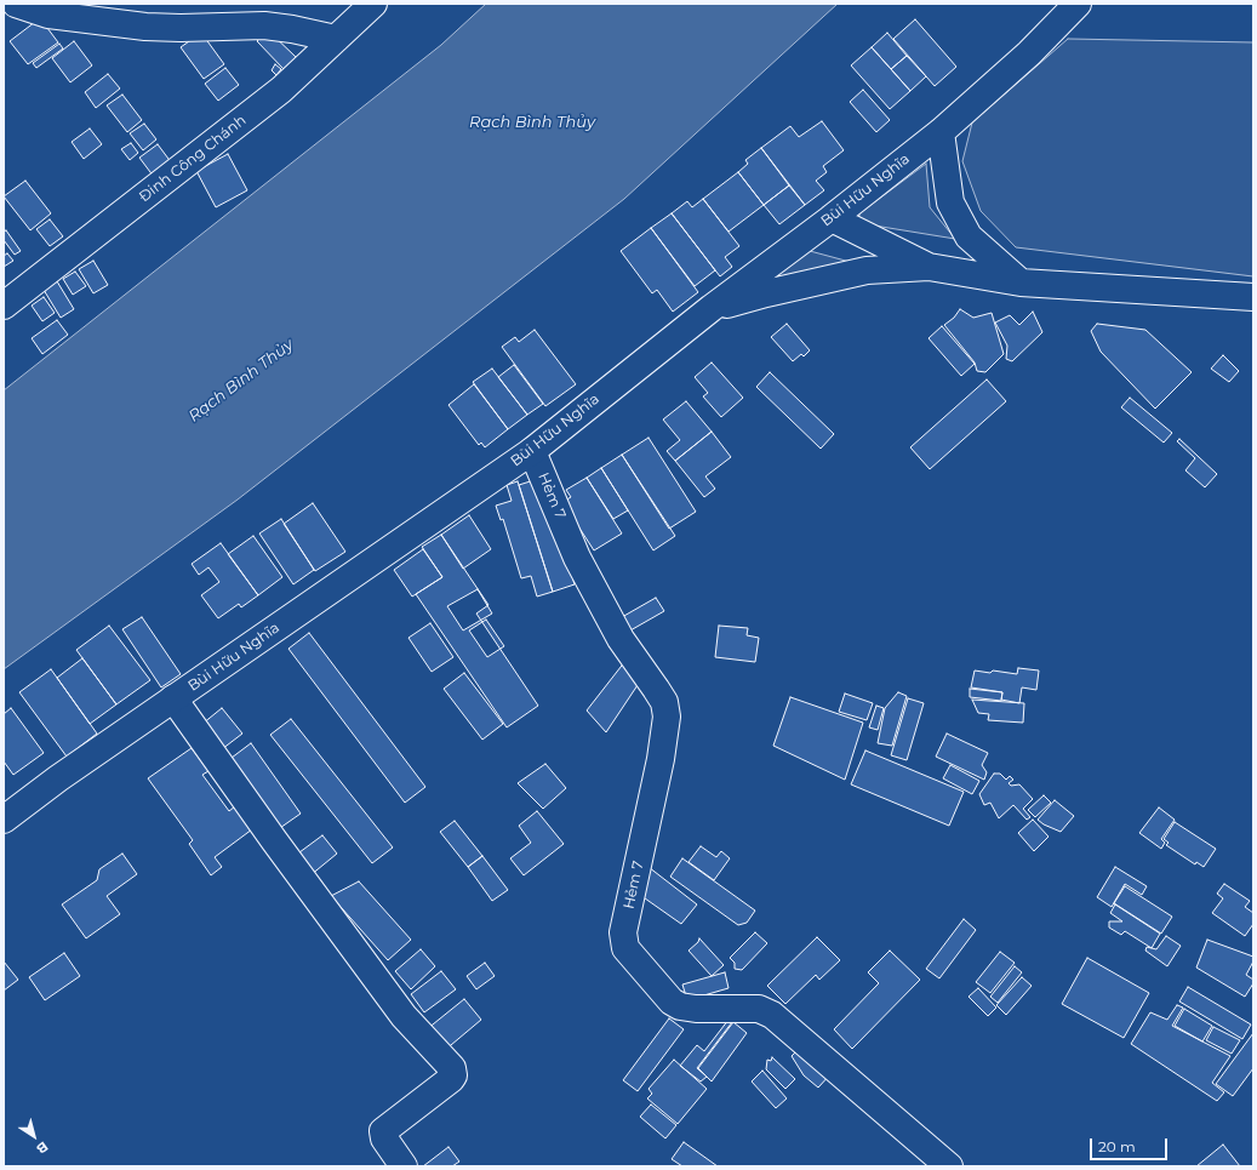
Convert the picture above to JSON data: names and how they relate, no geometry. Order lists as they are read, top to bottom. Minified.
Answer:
{"streets":{"main road":["Đinh Công Chánh","Bùi Hữu Nghĩa","Hẻm 7"]},"crossings":[["Bùi Hữu Nghĩa","Hẻm 7"]],"water":["Rạch Bình Thủy"],"scale_bar":"20 m","north":"bottom right"}
